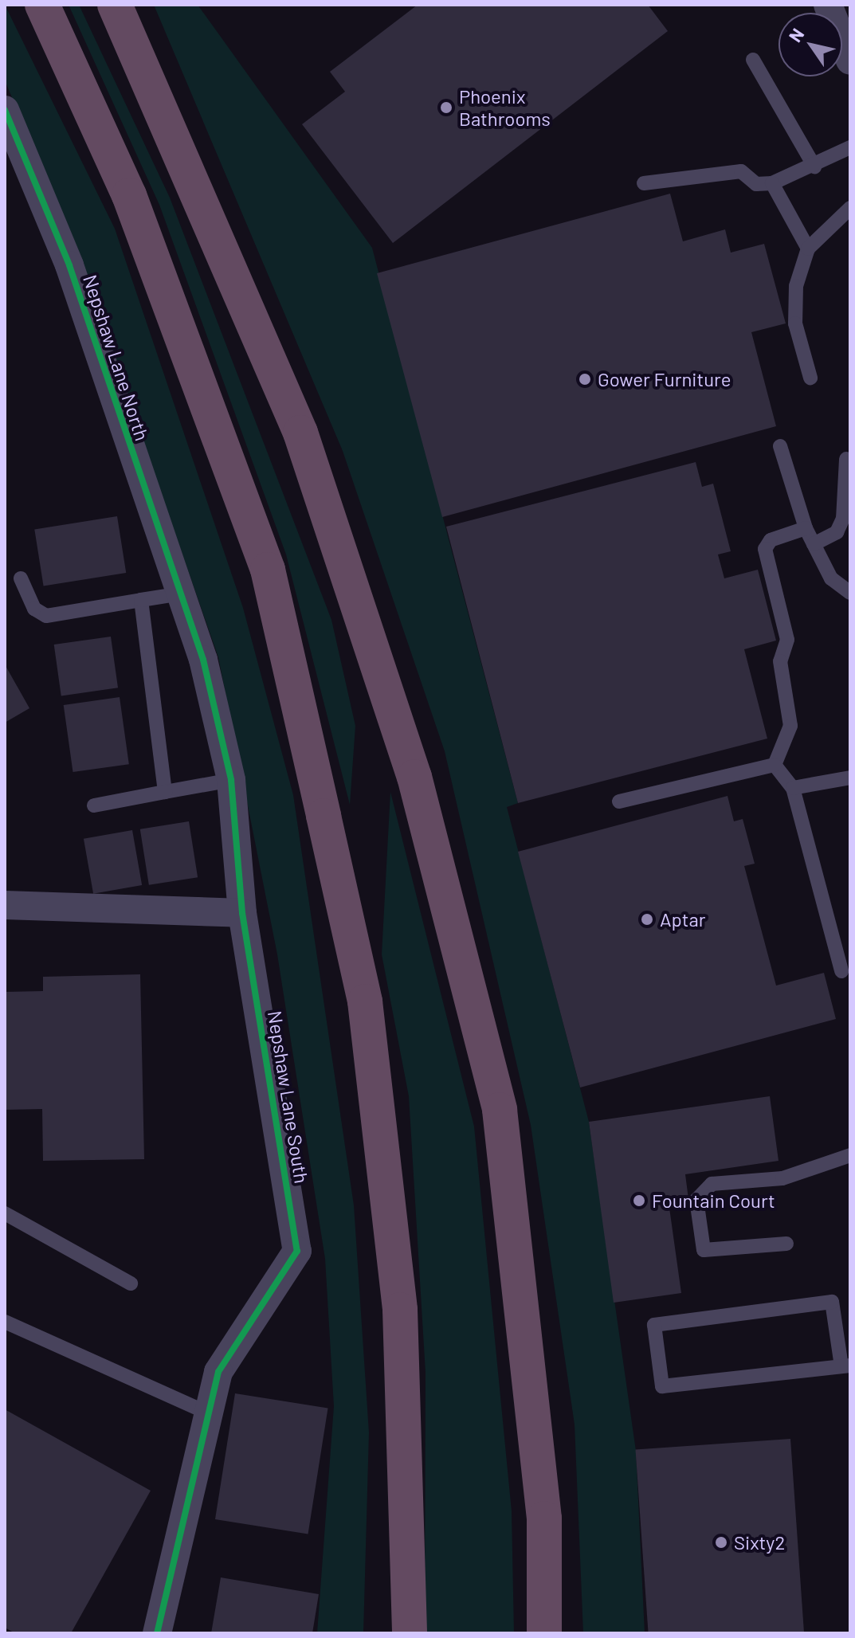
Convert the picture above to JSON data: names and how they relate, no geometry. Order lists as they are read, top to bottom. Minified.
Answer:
{"streets":{"street":["Nepshaw Lane North","Nepshaw Lane South"]},"crossings":[["Nepshaw Lane North","Nepshaw Lane South"]],"places":["Phoenix Bathrooms","Gower Furniture","Aptar","Fountain Court","Sixty2"],"north":"top left"}
